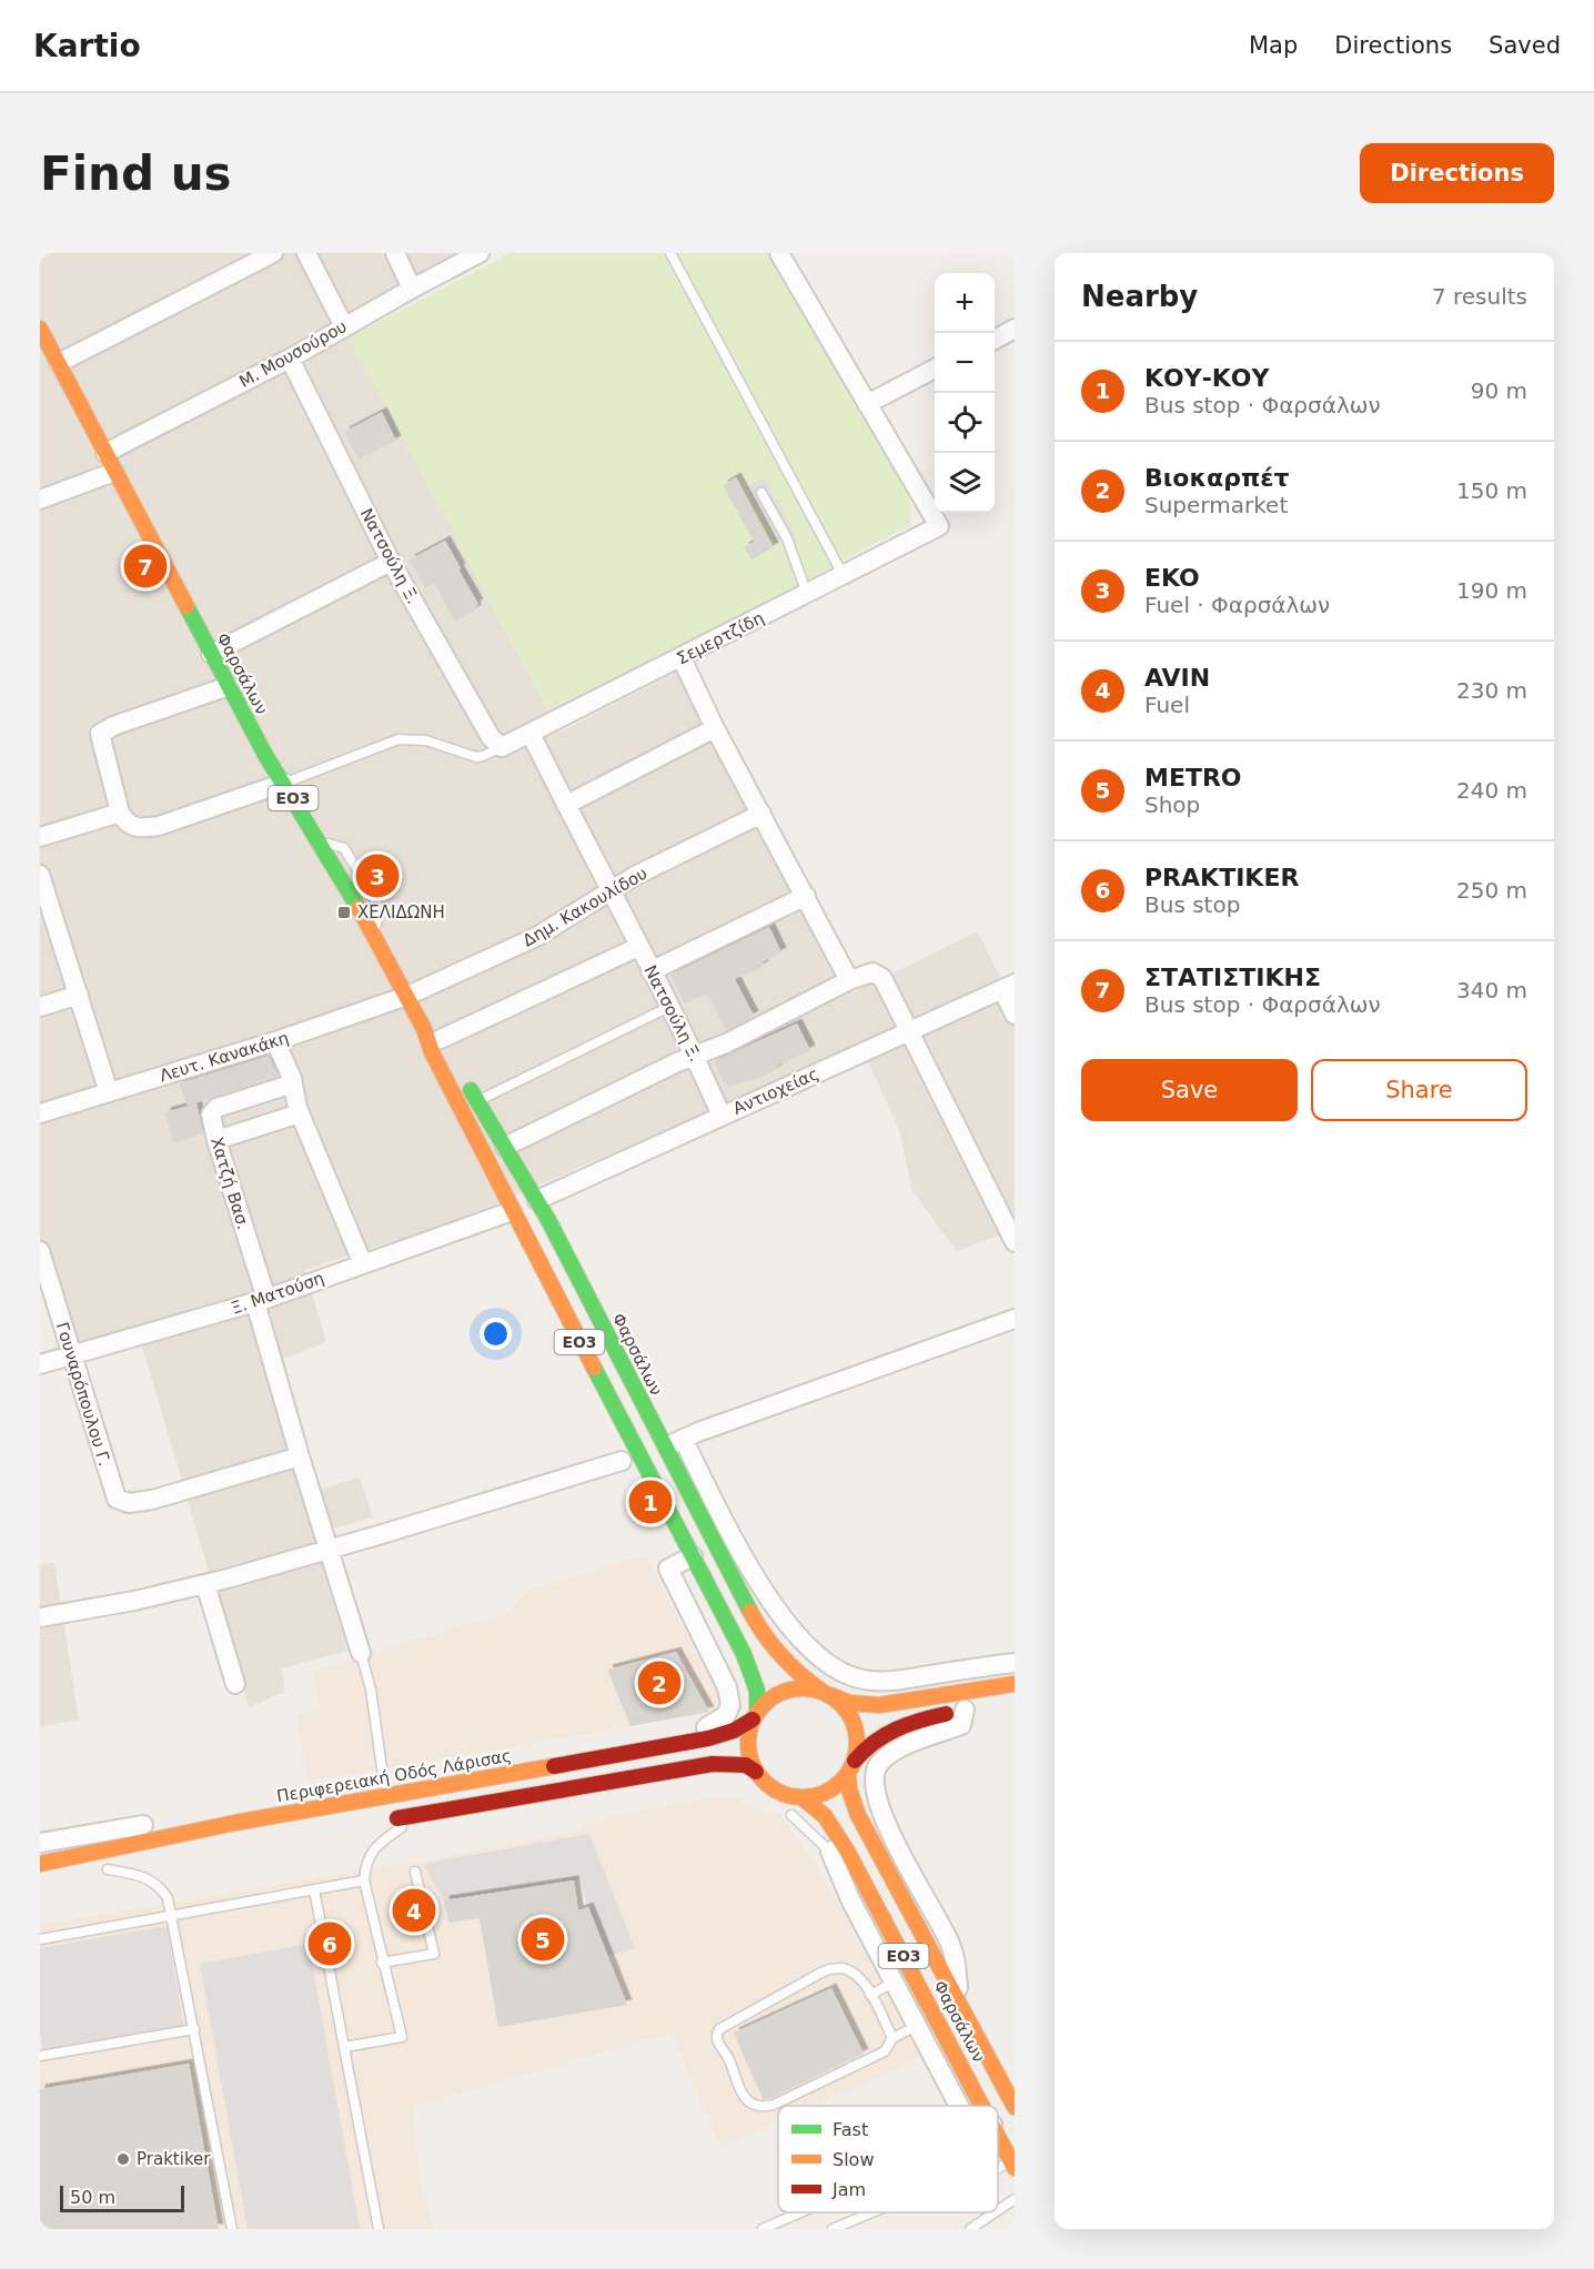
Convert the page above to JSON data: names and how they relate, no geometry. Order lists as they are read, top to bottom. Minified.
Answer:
{"streets":{"main road":["Φαρσάλων","ΕΟ3","Περιφερειακή Οδός Λάρισας"],"street":["Μ. Μουσούρου","Νατσούλη Ξ.","Σεμερτζίδη","Δημ. Κακουλίδου","Λευτ. Κανακάκη","Αντιοχείας","Χατζή Βασ.","Ξ. Ματούση","Γουναρόπουλου Γ."]},"crossings":[["Μ. Μουσούρου","Νατσούλη Ξ."],["Μ. Μουσούρου","Φαρσάλων"],["Νατσούλη Ξ.","Σεμερτζίδη"],["Νατσούλη Ξ.","Δημ. Κακουλίδου"],["Νατσούλη Ξ.","Αντιοχείας"],["Φαρσάλων","ΕΟ3"],["Φαρσάλων","Δημ. Κακουλίδου"],["Φαρσάλων","Λευτ. Κανακάκη"],["Φαρσάλων","Αντιοχείας"],["Φαρσάλων","Ξ. Ματούση"],["Φαρσάλων","Περιφερειακή Οδός Λάρισας"],["ΕΟ3","Περιφερειακή Οδός Λάρισας"],["Δημ. Κακουλίδου","Λευτ. Κανακάκη"],["Χατζή Βασ.","Ξ. Ματούση"],["Χατζή Βασ.","Γουναρόπουλου Γ."],["Ξ. Ματούση","Γουναρόπουλου Γ."]],"places":{"transit":["ΧΕΛΙΔΩΝΗ"],"other":["Praktiker"]},"legend":["Fast","Slow","Jam"],"scale_bar":"50 m","page":{"header":"Kartio","nav":["Map","Directions","Saved"],"buttons":["Directions",["Save","Share"]],"title":"Find us","heading":["Nearby","7 results"],"map_buttons":["+","−"],"list":[{"mark":"1","name":"ΚΟΥ-ΚΟΥ","note":"Bus stop · Φαρσάλων","value":"90 m"},{"mark":"2","name":"Βιοκαρπέτ","note":"Supermarket","value":"150 m"},{"mark":"3","name":"EKO","note":"Fuel · Φαρσάλων","value":"190 m"},{"mark":"4","name":"AVIN","note":"Fuel","value":"230 m"},{"mark":"5","name":"METRO","note":"Shop","value":"240 m"},{"mark":"6","name":"PRAKTIKER","note":"Bus stop","value":"250 m"},{"mark":"7","name":"ΣΤΑΤΙΣΤΙΚΗΣ","note":"Bus stop · Φαρσάλων","value":"340 m"}],"pins":["7","3","1","2","4","5","6"],"scale":"50 m"}}
